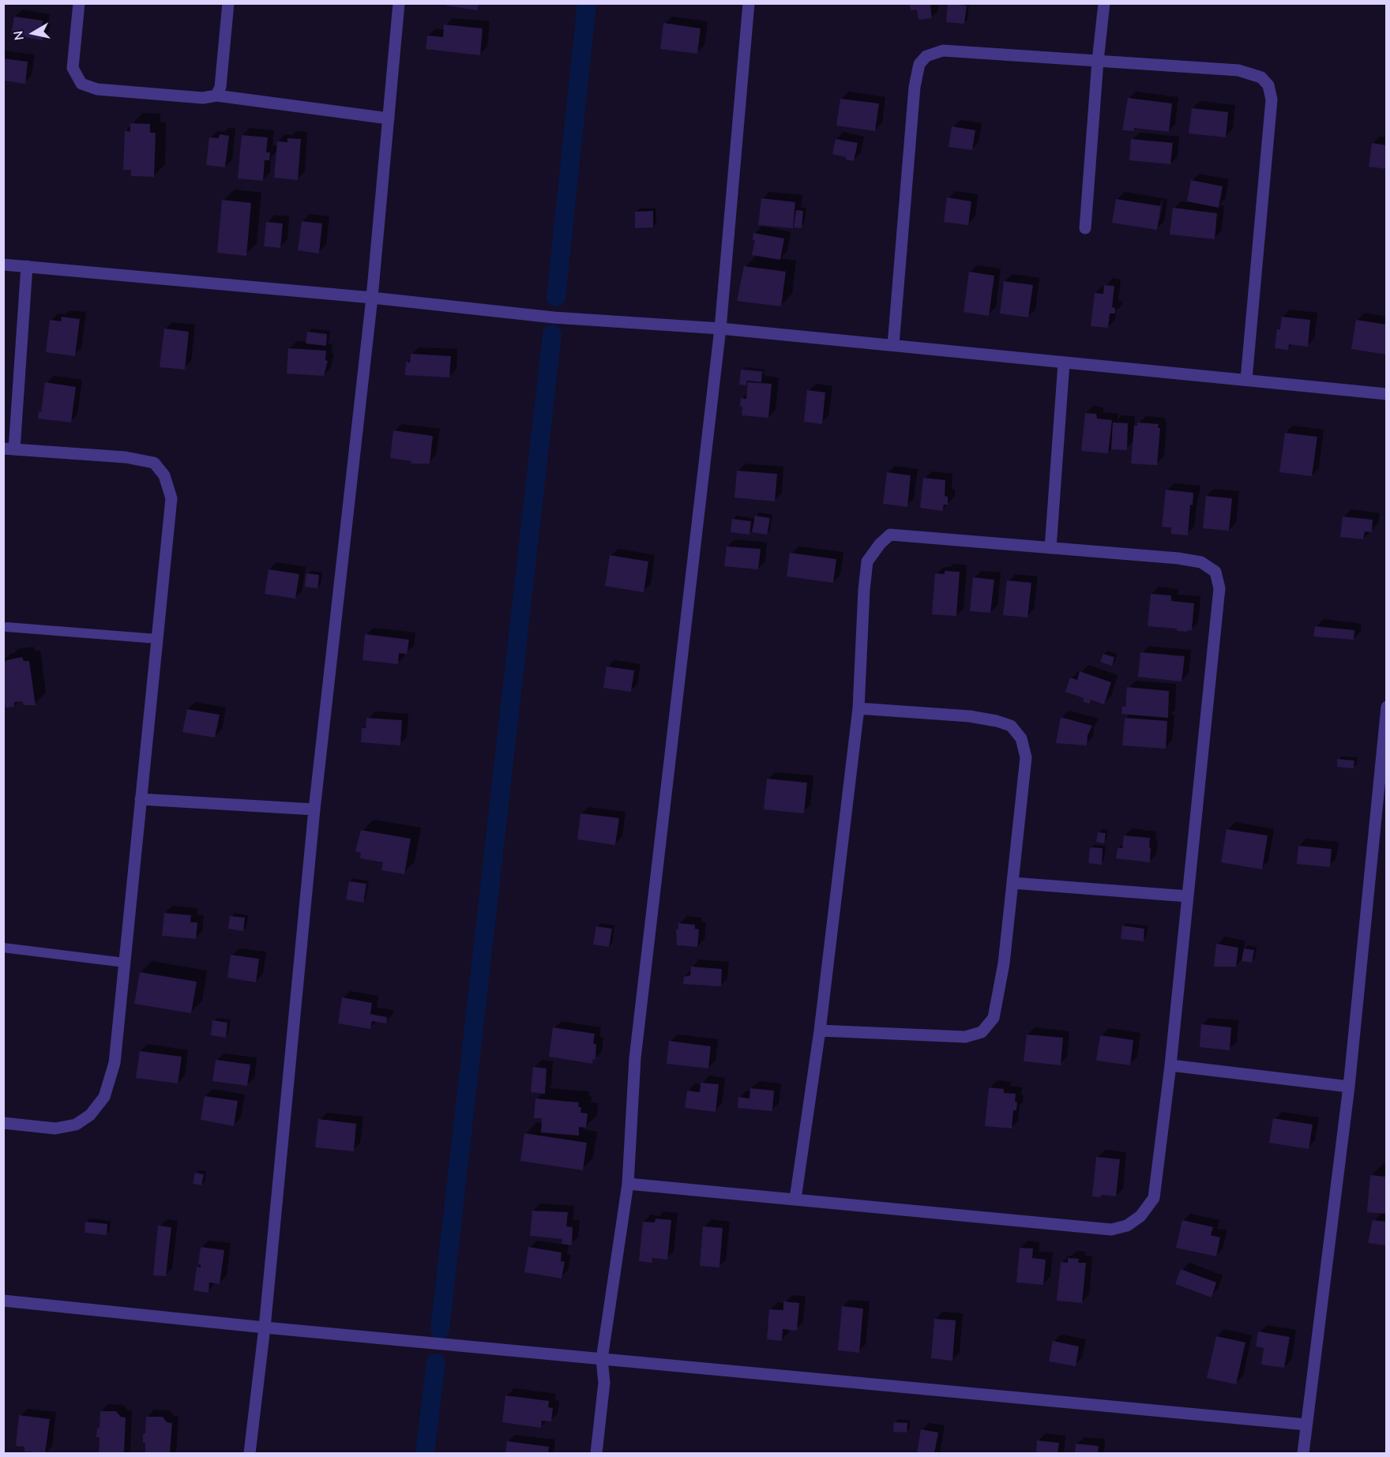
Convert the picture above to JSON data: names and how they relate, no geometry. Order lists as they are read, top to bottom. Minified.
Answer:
{"north":"left"}
